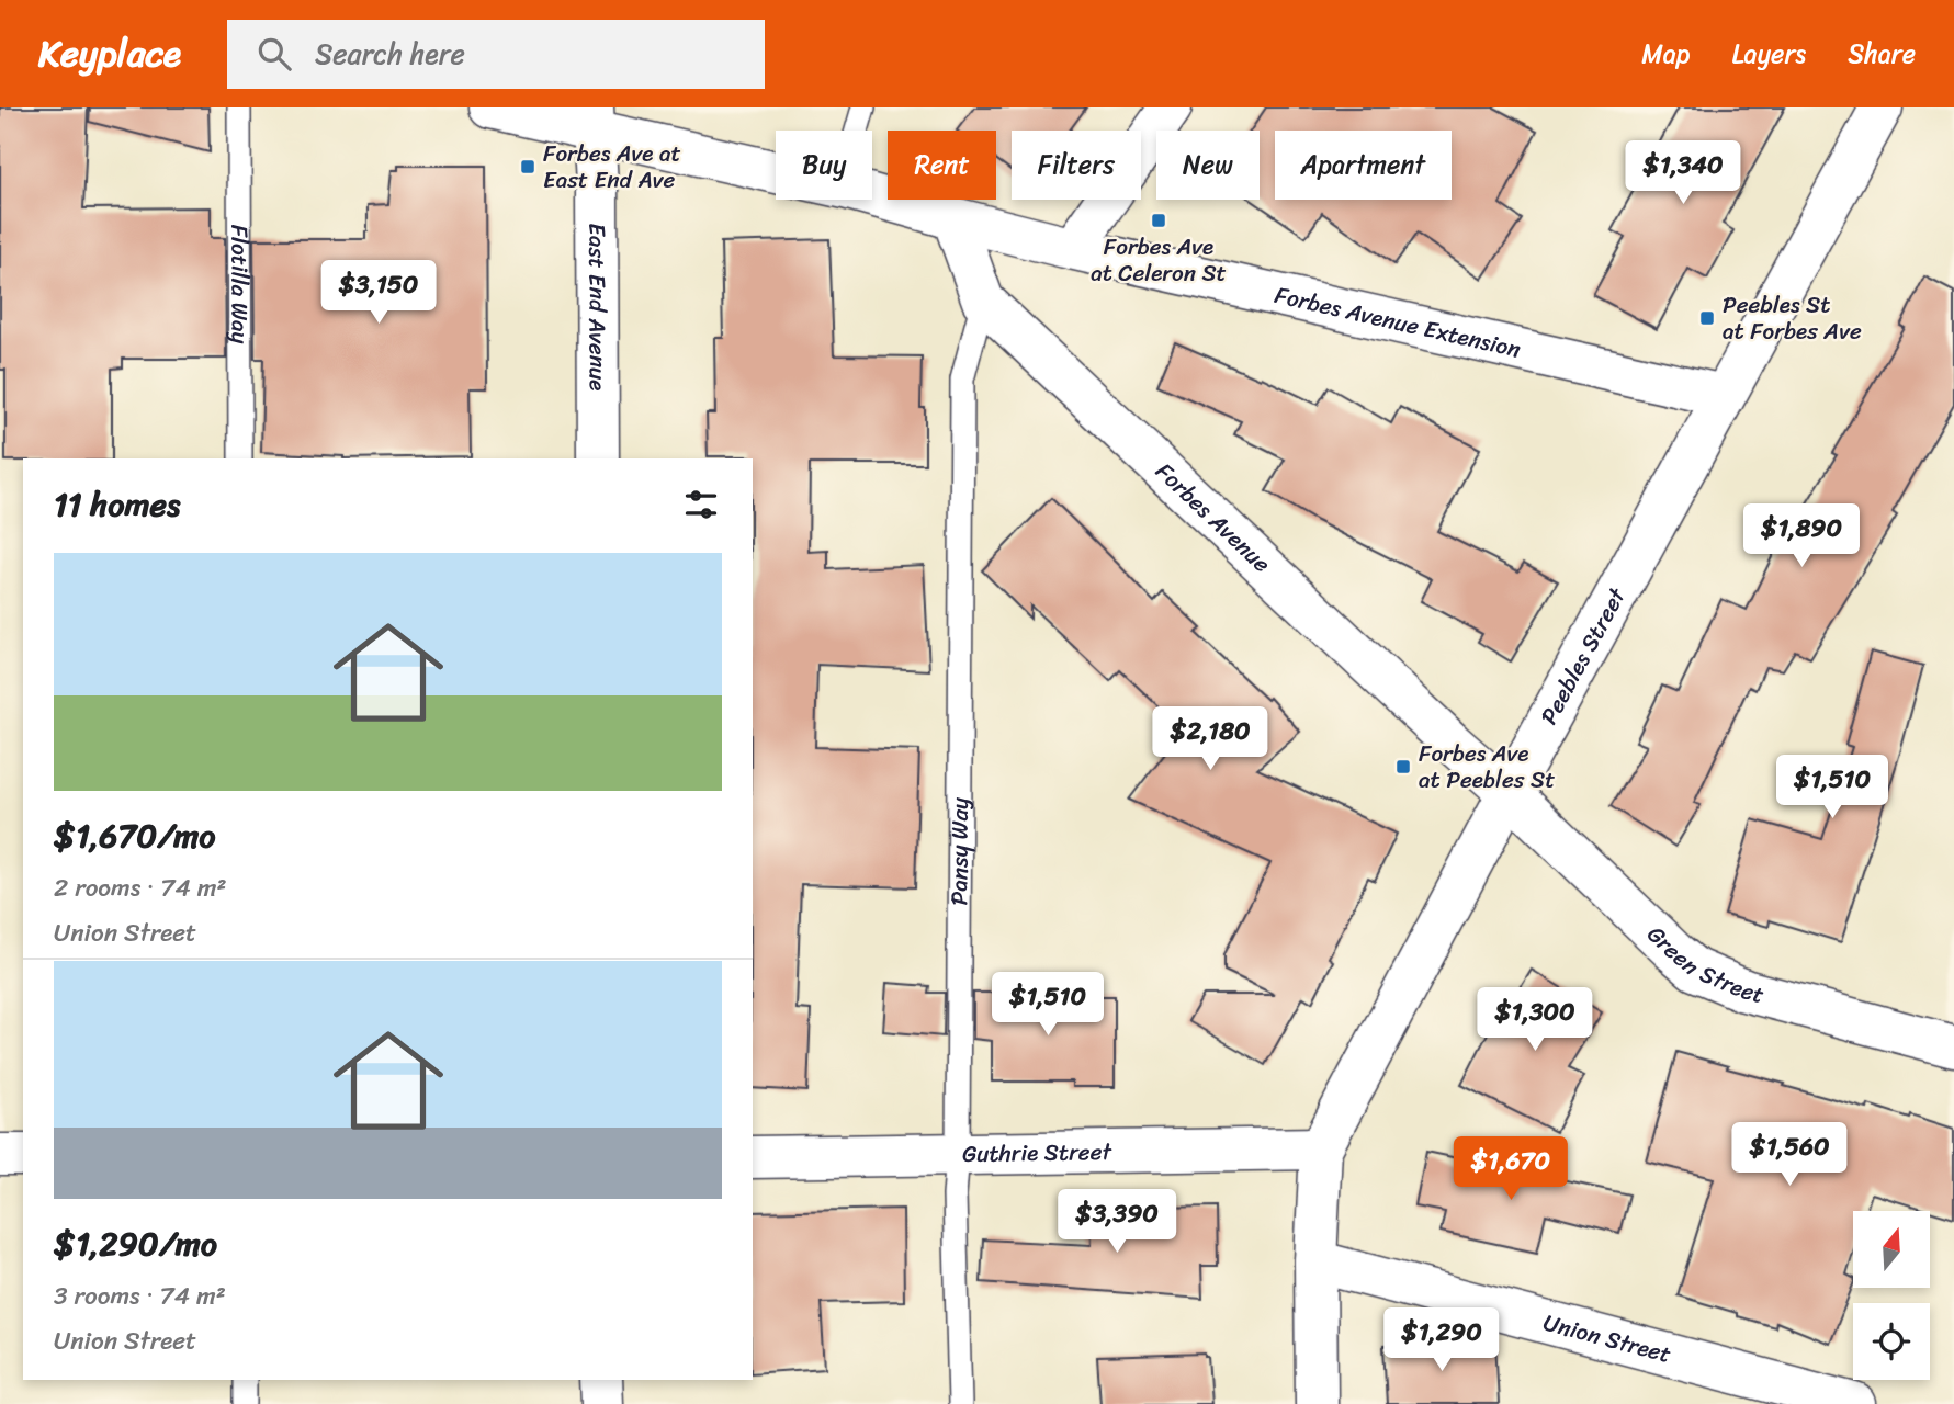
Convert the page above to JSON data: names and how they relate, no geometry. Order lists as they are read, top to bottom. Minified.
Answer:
{"streets":{"street":["East End Avenue","Forbes Avenue Extension","Forbes Avenue","Peebles Street","Green Street","Guthrie Street","Union Street"],"lane":["Flotilla Way","Pansy Way"]},"crossings":[["Forbes Avenue Extension","Peebles Street"],["Forbes Avenue","Peebles Street"],["Forbes Avenue","Pansy Way"],["Forbes Avenue","Green Street"],["Peebles Street","Green Street"],["Peebles Street","Guthrie Street"],["Peebles Street","Union Street"],["Pansy Way","Guthrie Street"]],"places":{"transit":["Forbes Ave at East End Ave","Forbes Ave at Celeron St","Peebles St at Forbes Ave","Forbes Ave at Peebles St"]},"north":"top","page":{"header":"Keyplace","search":"Search here","nav":["Map","Layers","Share"],"chip":["Buy","Rent","Filters","New","Apartment"],"price":["$1,340","$3,150","$1,890","$2,180","$1,510","$1,510","$1,300","$1,560","$1,670","$3,390","$1,290"],"heading":"11 homes","list":[{"name":"$1,670/mo","note":"2 rooms · 74 m² · Union Street"},{"name":"$1,290/mo","note":"3 rooms · 74 m² · Union Street"}]}}
